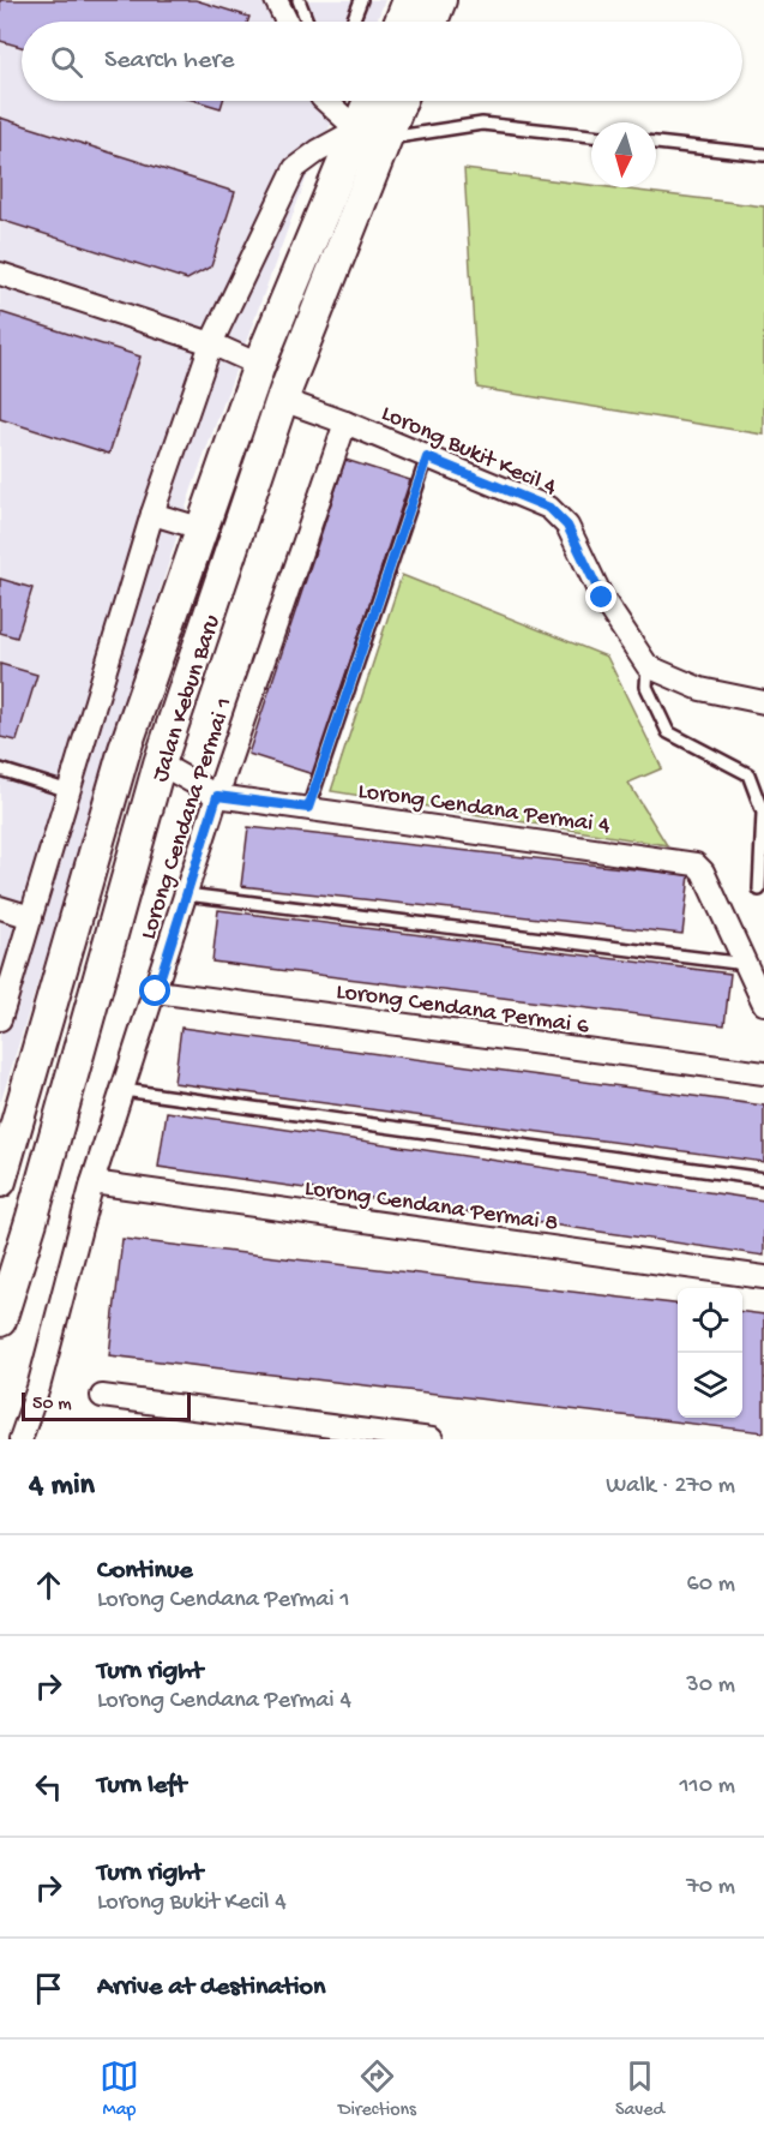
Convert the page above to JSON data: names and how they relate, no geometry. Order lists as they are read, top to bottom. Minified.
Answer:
{"streets":{"street":["Lorong Bukit Kecil 4","Jalan Kebun Baru","Lorong Cendana Permai 4","Lorong Cendana Permai 1","Lorong Cendana Permai 6","Lorong Cendana Permai 8"]},"crossings":[["Lorong Bukit Kecil 4","Jalan Kebun Baru"],["Lorong Bukit Kecil 4","Lorong Cendana Permai 1"],["Jalan Kebun Baru","Lorong Cendana Permai 4"],["Lorong Cendana Permai 4","Lorong Cendana Permai 1"],["Lorong Cendana Permai 1","Lorong Cendana Permai 6"],["Lorong Cendana Permai 1","Lorong Cendana Permai 8"]],"scale_bar":"50 m","north":"bottom","page":{"search":"Search here","scale":"50 m","heading":["4 min","Walk · 270 m"],"list":[["Continue","Lorong Cendana Permai 1","60 m"],["Turn right","Lorong Cendana Permai 4","30 m"],["Turn left","110 m"],["Turn right","Lorong Bukit Kecil 4","70 m"],"Arrive at destination"],"nav":["Map","Directions","Saved"]}}
